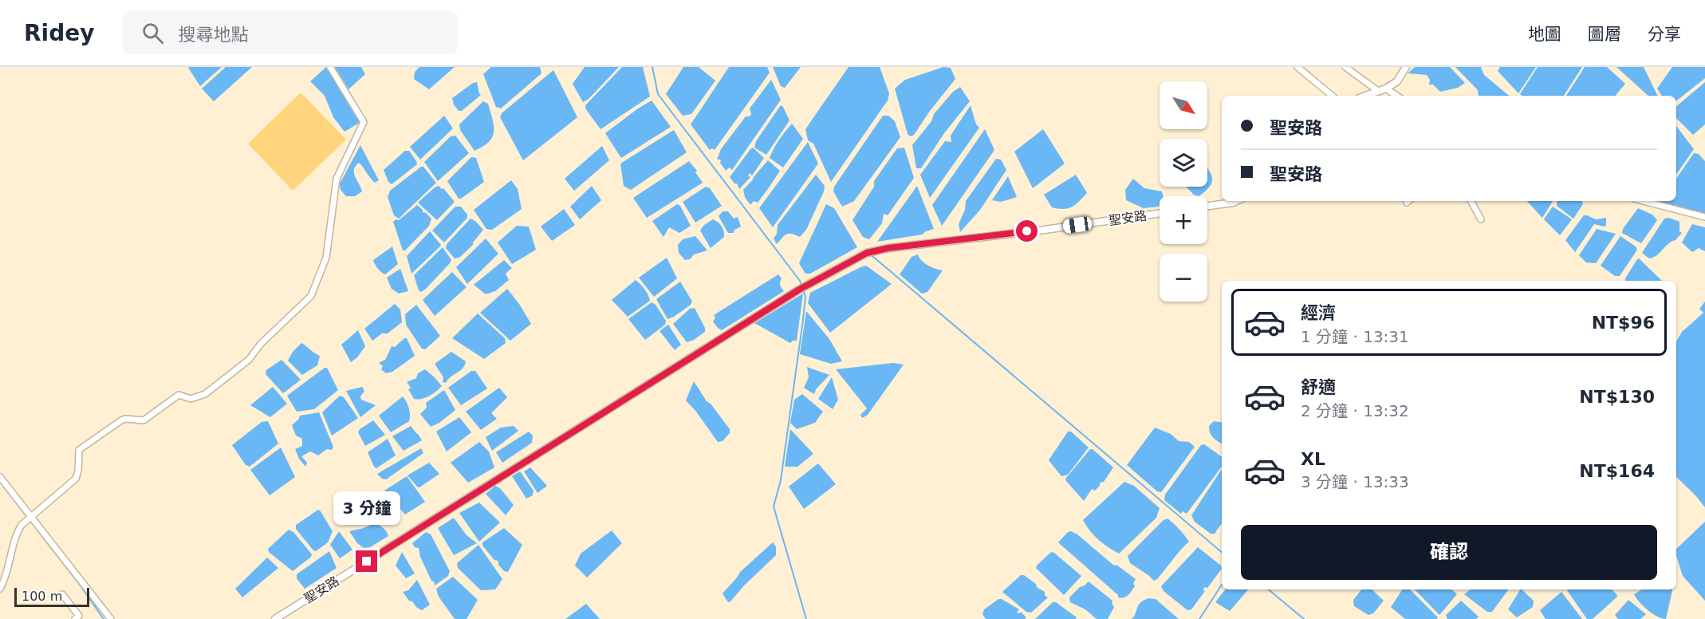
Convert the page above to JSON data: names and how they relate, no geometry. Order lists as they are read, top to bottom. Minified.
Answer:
{"streets":{"street":["聖安路"]},"scale_bar":"100 m","north":"bottom right","page":{"header":"Ridey","search":"搜尋地點","nav":["地圖","圖層","分享"],"map_buttons":["+","−"],"banner":["聖安路","聖安路"],"list":[{"name":"經濟","note":"1 分鐘 · 13:31","value":"NT$96"},{"name":"舒適","note":"2 分鐘 · 13:32","value":"NT$130"},{"name":"XL","note":"3 分鐘 · 13:33","value":"NT$164"}],"bubble":"3 分鐘","buttons":"確認","scale":"100 m"}}
